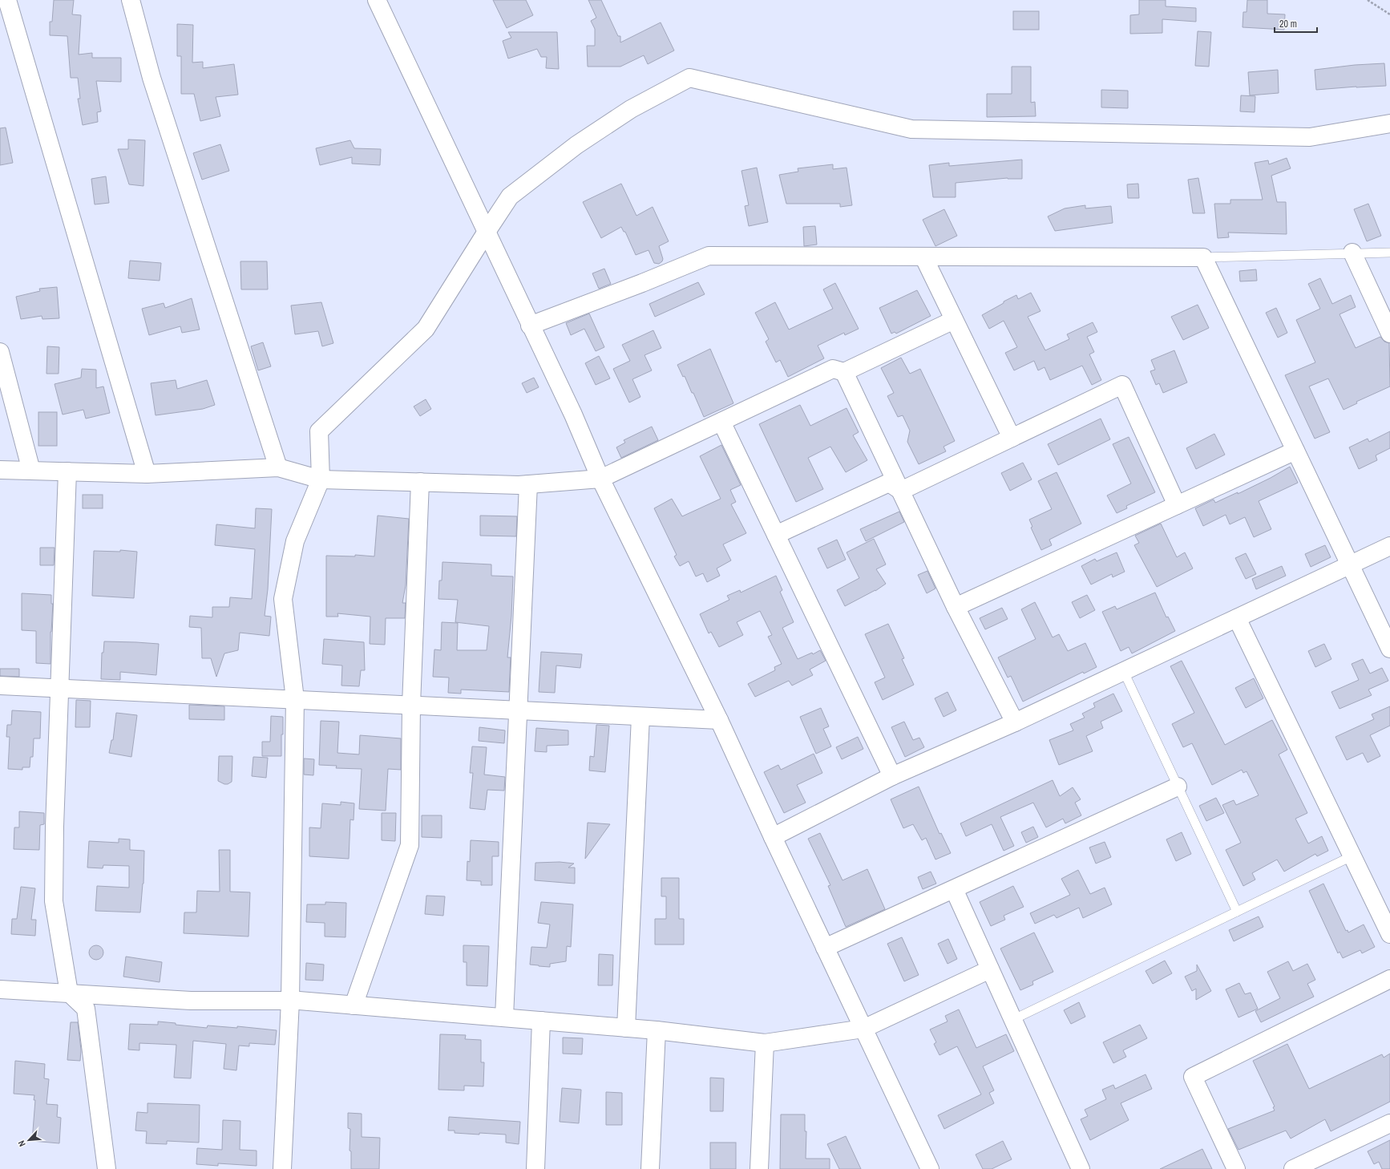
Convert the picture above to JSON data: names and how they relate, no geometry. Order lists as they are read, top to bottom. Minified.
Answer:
{"scale_bar":"20 m","north":"bottom left"}
